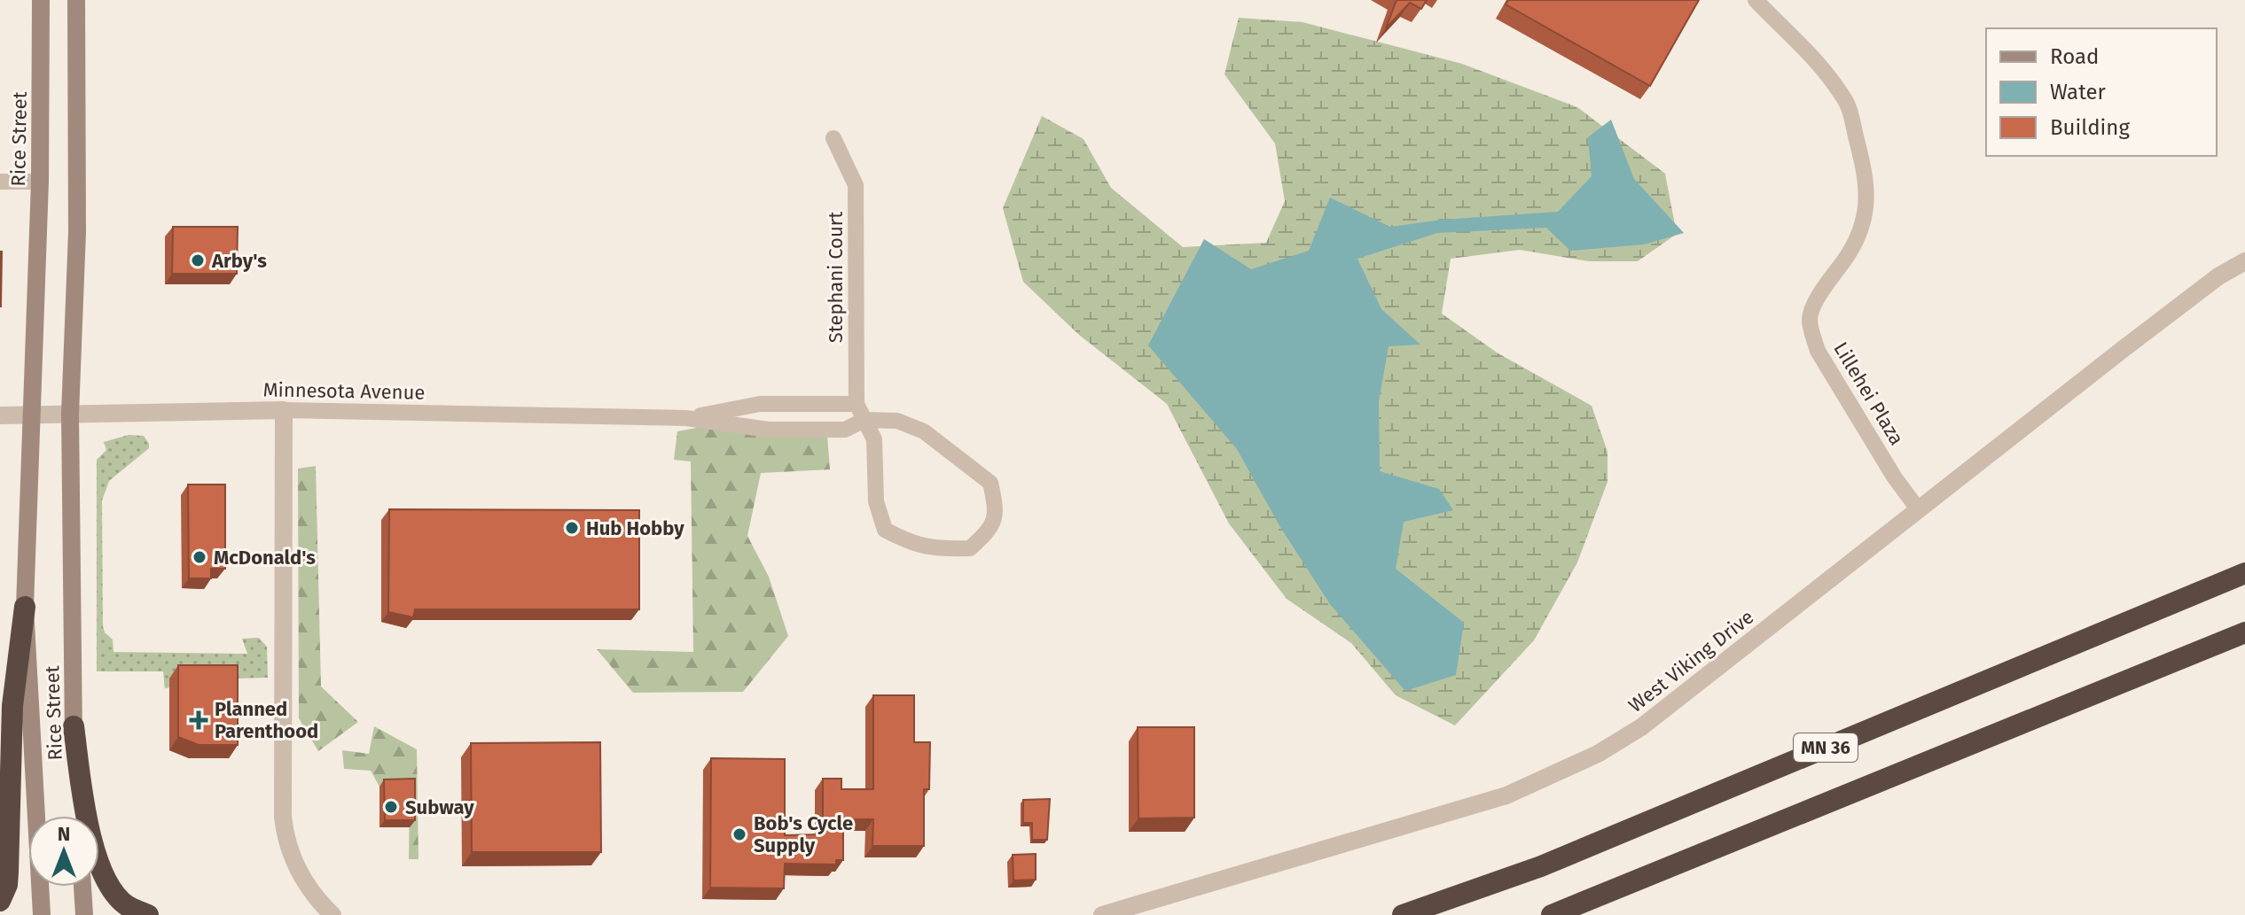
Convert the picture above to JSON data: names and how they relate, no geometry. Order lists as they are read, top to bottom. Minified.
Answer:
{"streets":{"highway":["MN 36"],"main road":["Rice Street"],"street":["Stephani Court","Minnesota Avenue","Lillehei Plaza","West Viking Drive"]},"crossings":[["Rice Street","Minnesota Avenue"],["Stephani Court","Minnesota Avenue"],["Lillehei Plaza","West Viking Drive"]],"places":{"other":["Arby's","Hub Hobby","McDonald's","Subway","Bob's Cycle Supply"],"health":["Planned Parenthood"]},"legend":["Road","Water","Building"],"north":"top"}
